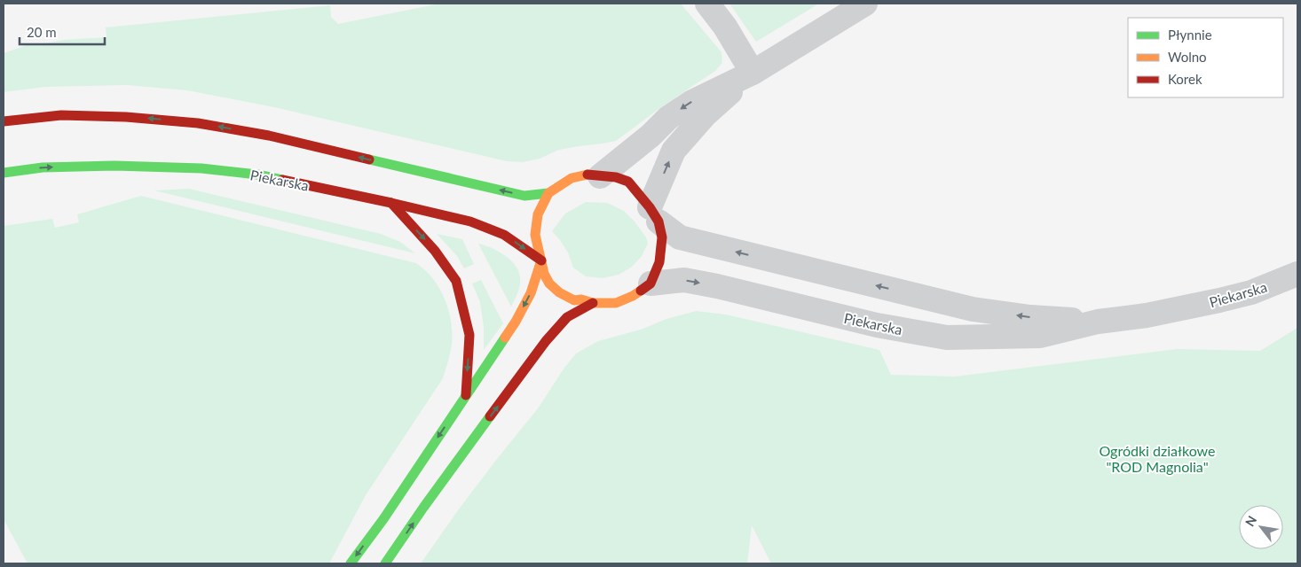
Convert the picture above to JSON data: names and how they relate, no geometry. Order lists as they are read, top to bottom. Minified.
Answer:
{"streets":{"street":["Piekarska"]},"parks":["Ogródki działkowe \"ROD Magnolia\""],"legend":["Płynnie","Wolno","Korek"],"scale_bar":"20 m","north":"top left"}
